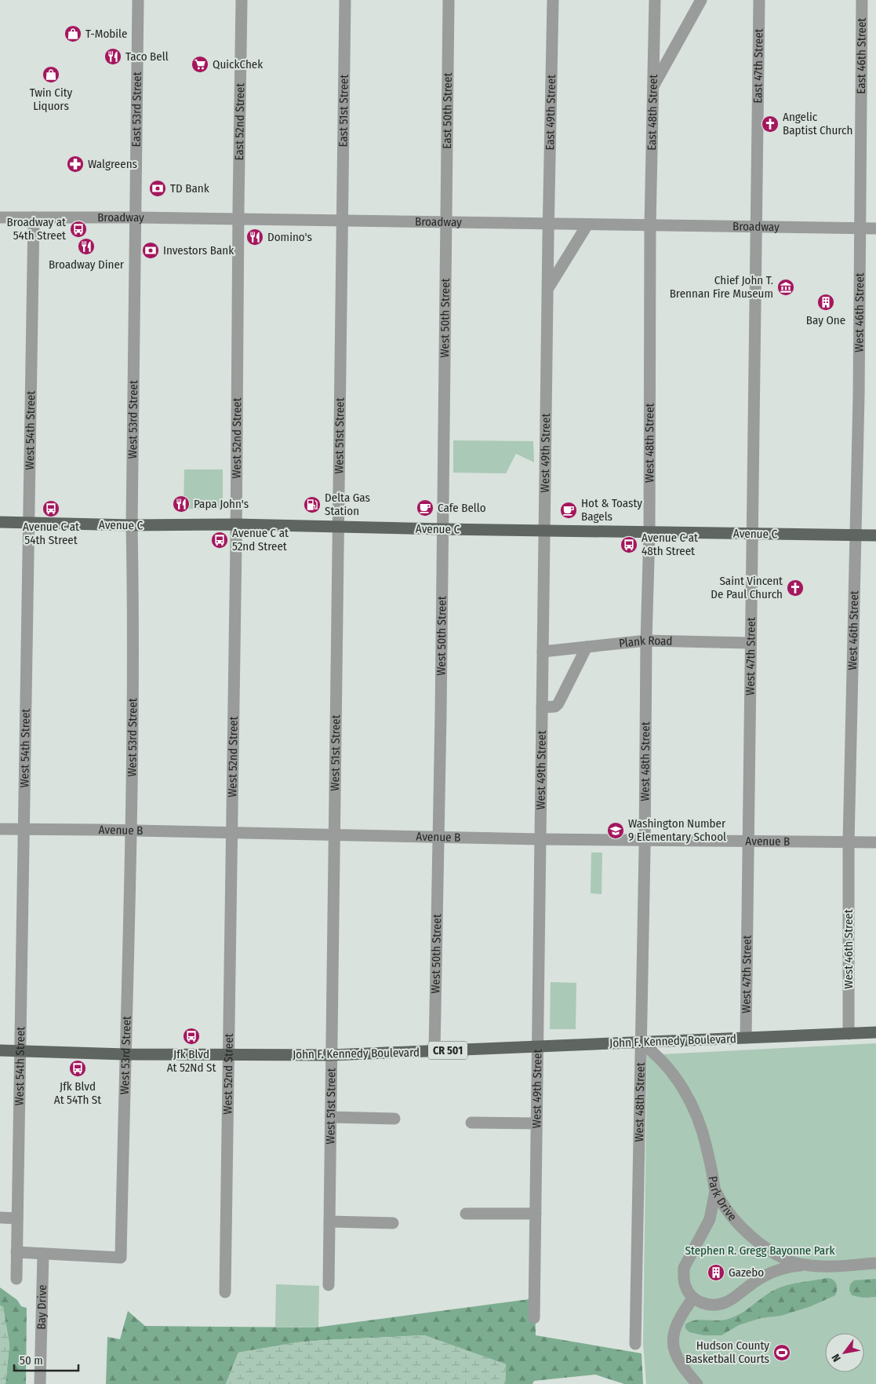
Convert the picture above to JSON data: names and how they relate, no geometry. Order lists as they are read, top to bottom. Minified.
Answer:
{"streets":{"main road":["Avenue C","John F. Kennedy Boulevard","CR 501"],"street":["East 46th Street","East 47th Street","East 53rd Street","East 51st Street","East 50th Street","East 49th Street","East 48th Street","East 52nd Street","Broadway","West 46th Street","West 50th Street","West 53rd Street","West 54th Street","West 51st Street","West 52nd Street","West 48th Street","West 49th Street","Plank Road","West 47th Street","Avenue B","Park Drive","Bay Drive"]},"crossings":[["East 46th Street","Broadway"],["East 46th Street","West 46th Street"],["East 47th Street","Broadway"],["East 47th Street","West 47th Street"],["East 53rd Street","Broadway"],["East 53rd Street","West 53rd Street"],["East 51st Street","Broadway"],["East 51st Street","West 51st Street"],["East 50th Street","Broadway"],["East 50th Street","West 50th Street"],["East 49th Street","Broadway"],["East 49th Street","West 49th Street"],["East 48th Street","Broadway"],["East 48th Street","West 48th Street"],["East 52nd Street","Broadway"],["East 52nd Street","West 52nd Street"],["Broadway","West 46th Street"],["Broadway","West 50th Street"],["Broadway","West 53rd Street"],["Broadway","West 54th Street"],["Broadway","West 51st Street"],["Broadway","West 52nd Street"],["Broadway","West 48th Street"],["Broadway","West 49th Street"],["Broadway","West 47th Street"],["West 46th Street","Avenue C"],["West 46th Street","Avenue B"],["West 46th Street","John F. Kennedy Boulevard"],["West 50th Street","Avenue C"],["West 50th Street","Avenue B"],["West 50th Street","John F. Kennedy Boulevard"],["West 53rd Street","Avenue C"],["West 53rd Street","Avenue B"],["West 53rd Street","John F. Kennedy Boulevard"],["West 53rd Street","Bay Drive"],["West 54th Street","Avenue C"],["West 54th Street","Avenue B"],["West 54th Street","John F. Kennedy Boulevard"],["West 51st Street","Avenue C"],["West 51st Street","Avenue B"],["West 51st Street","John F. Kennedy Boulevard"],["West 52nd Street","Avenue C"],["West 52nd Street","Avenue B"],["West 52nd Street","John F. Kennedy Boulevard"],["West 48th Street","Avenue C"],["West 48th Street","Plank Road"],["West 48th Street","Avenue B"],["West 48th Street","John F. Kennedy Boulevard"],["West 48th Street","Park Drive"],["West 49th Street","Avenue C"],["West 49th Street","Plank Road"],["West 49th Street","Avenue B"],["West 49th Street","John F. Kennedy Boulevard"],["Avenue C","West 47th Street"],["Plank Road","West 47th Street"],["West 47th Street","Avenue B"],["West 47th Street","John F. Kennedy Boulevard"],["John F. Kennedy Boulevard","Park Drive"]],"parks":["Stephen R. Gregg Bayonne Park"],"places":{"shop":["T-Mobile","Twin City Liquors"],"restaurant":["Taco Bell","Domino's","Broadway Diner","Papa John's"],"supermarket":["QuickChek"],"church":["Angelic Baptist Church","Saint Vincent De Paul Church"],"pharmacy":["Walgreens"],"bank":["TD Bank","Investors Bank"],"bus stop":["Broadway at 54th Street","Avenue C at 54th Street","Avenue C at 52nd Street","Avenue C at 48th Street","Jfk Blvd At 52Nd St","Jfk Blvd At 54Th St"],"museum":["Chief John T. Brennan Fire Museum"],"building":["Bay One","Gazebo"],"fuel station":["Delta Gas Station"],"cafe":["Cafe Bello","Hot & Toasty Bagels"],"school or university":["Washington Number 9 Elementary School"],"sports":["Hudson County Basketball Courts"]},"scale_bar":"50 m","north":"bottom left"}
